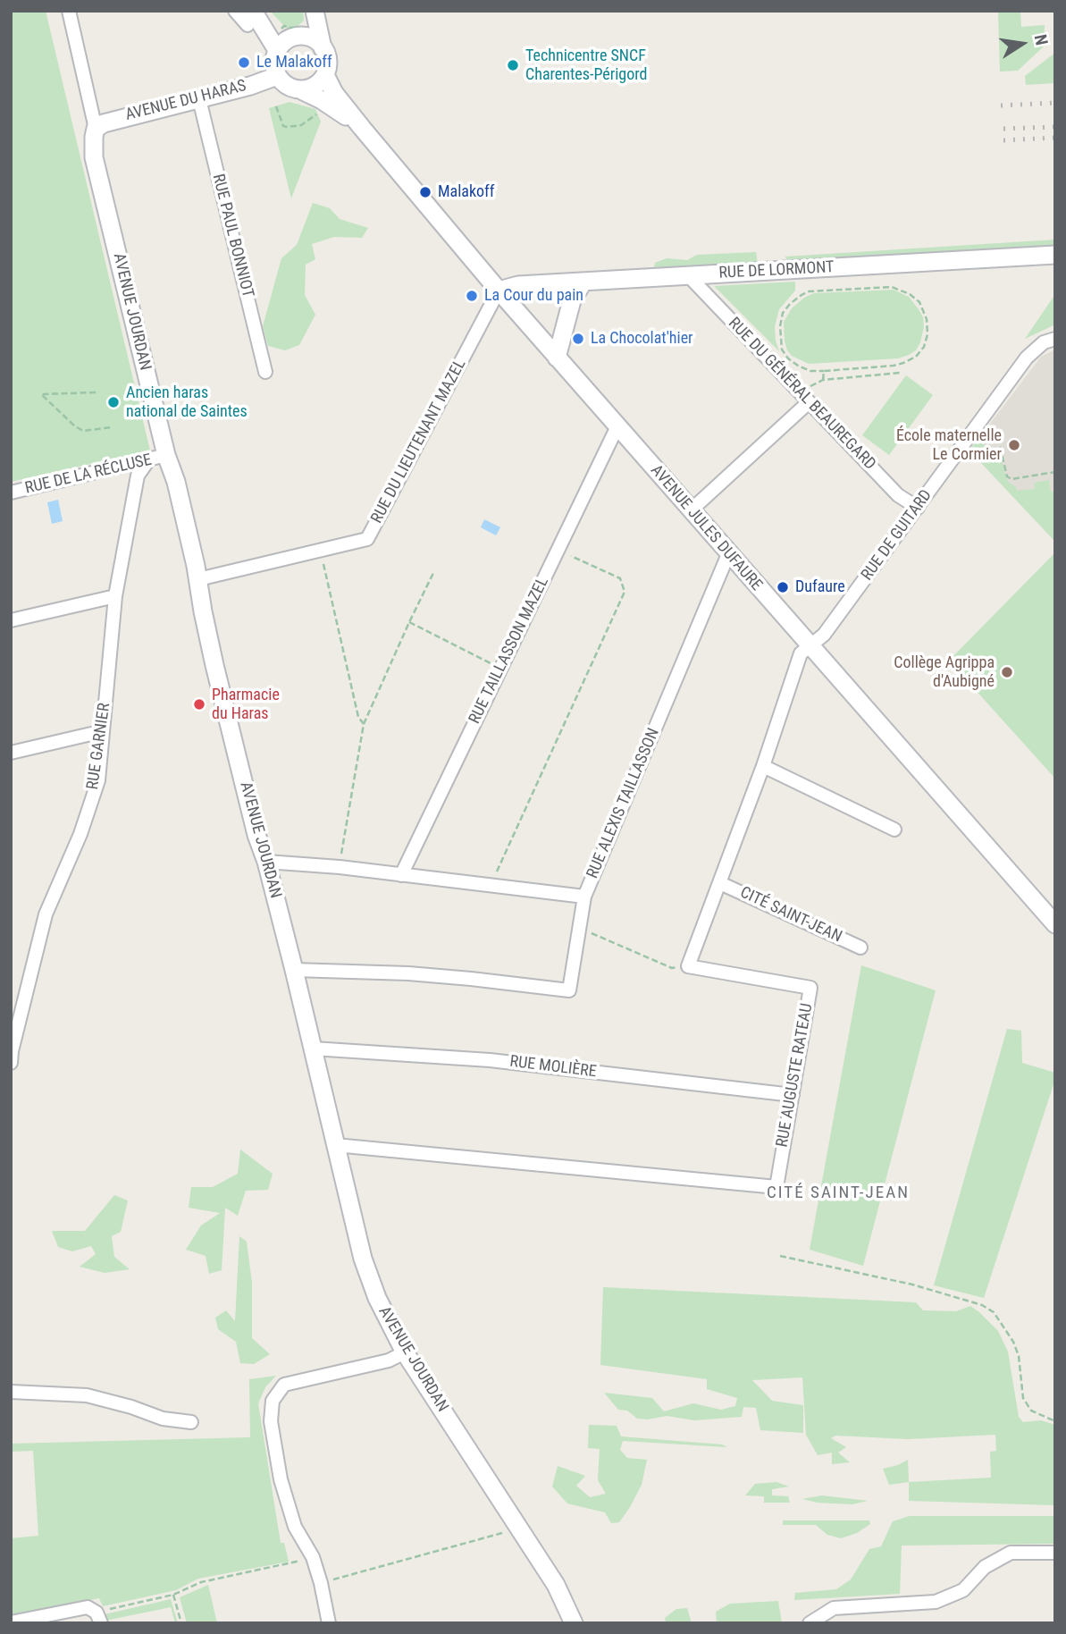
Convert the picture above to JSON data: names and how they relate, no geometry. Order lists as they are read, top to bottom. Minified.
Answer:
{"streets":{"main road":["AVENUE DU HARAS","RUE DE LORMONT","AVENUE JOURDAN","AVENUE JULES DUFAURE"],"street":["RUE PAUL BONNIOT","RUE DU GÉNÉRAL BEAUREGARD","RUE DU LIEUTENANT MAZEL","RUE DE LA RÉCLUSE","RUE DE GUITARD","RUE TAILLASSON MAZEL","RUE GARNIER","RUE ALEXIS TAILLASSON","CITÉ SAINT-JEAN","RUE MOLIÈRE","RUE AUGUSTE RATEAU"]},"crossings":[["AVENUE DU HARAS","RUE PAUL BONNIOT"],["AVENUE DU HARAS","AVENUE JOURDAN"],["AVENUE DU HARAS","AVENUE JULES DUFAURE"],["RUE DE LORMONT","RUE DU GÉNÉRAL BEAUREGARD"],["RUE DE LORMONT","RUE DU LIEUTENANT MAZEL"],["RUE DE LORMONT","AVENUE JULES DUFAURE"],["AVENUE JOURDAN","RUE DU LIEUTENANT MAZEL"],["AVENUE JOURDAN","RUE DE LA RÉCLUSE"],["AVENUE JOURDAN","RUE ALEXIS TAILLASSON"],["AVENUE JOURDAN","RUE MOLIÈRE"],["AVENUE JOURDAN","RUE AUGUSTE RATEAU"],["RUE DU GÉNÉRAL BEAUREGARD","RUE DE GUITARD"],["RUE DU LIEUTENANT MAZEL","AVENUE JULES DUFAURE"],["RUE DE LA RÉCLUSE","RUE GARNIER"],["AVENUE JULES DUFAURE","RUE DE GUITARD"],["AVENUE JULES DUFAURE","RUE TAILLASSON MAZEL"],["AVENUE JULES DUFAURE","RUE ALEXIS TAILLASSON"],["RUE TAILLASSON MAZEL","RUE ALEXIS TAILLASSON"],["RUE MOLIÈRE","RUE AUGUSTE RATEAU"]],"districts":["CITÉ SAINT-JEAN"],"places":["Le Malakoff","Technicentre SNCF Charentes-Périgord","Malakoff","La Cour du pain","La Chocolat'hier","Ancien haras national de Saintes","École maternelle Le Cormier","Dufaure","Collège Agrippa d'Aubigné","Pharmacie du Haras"],"north":"right"}
